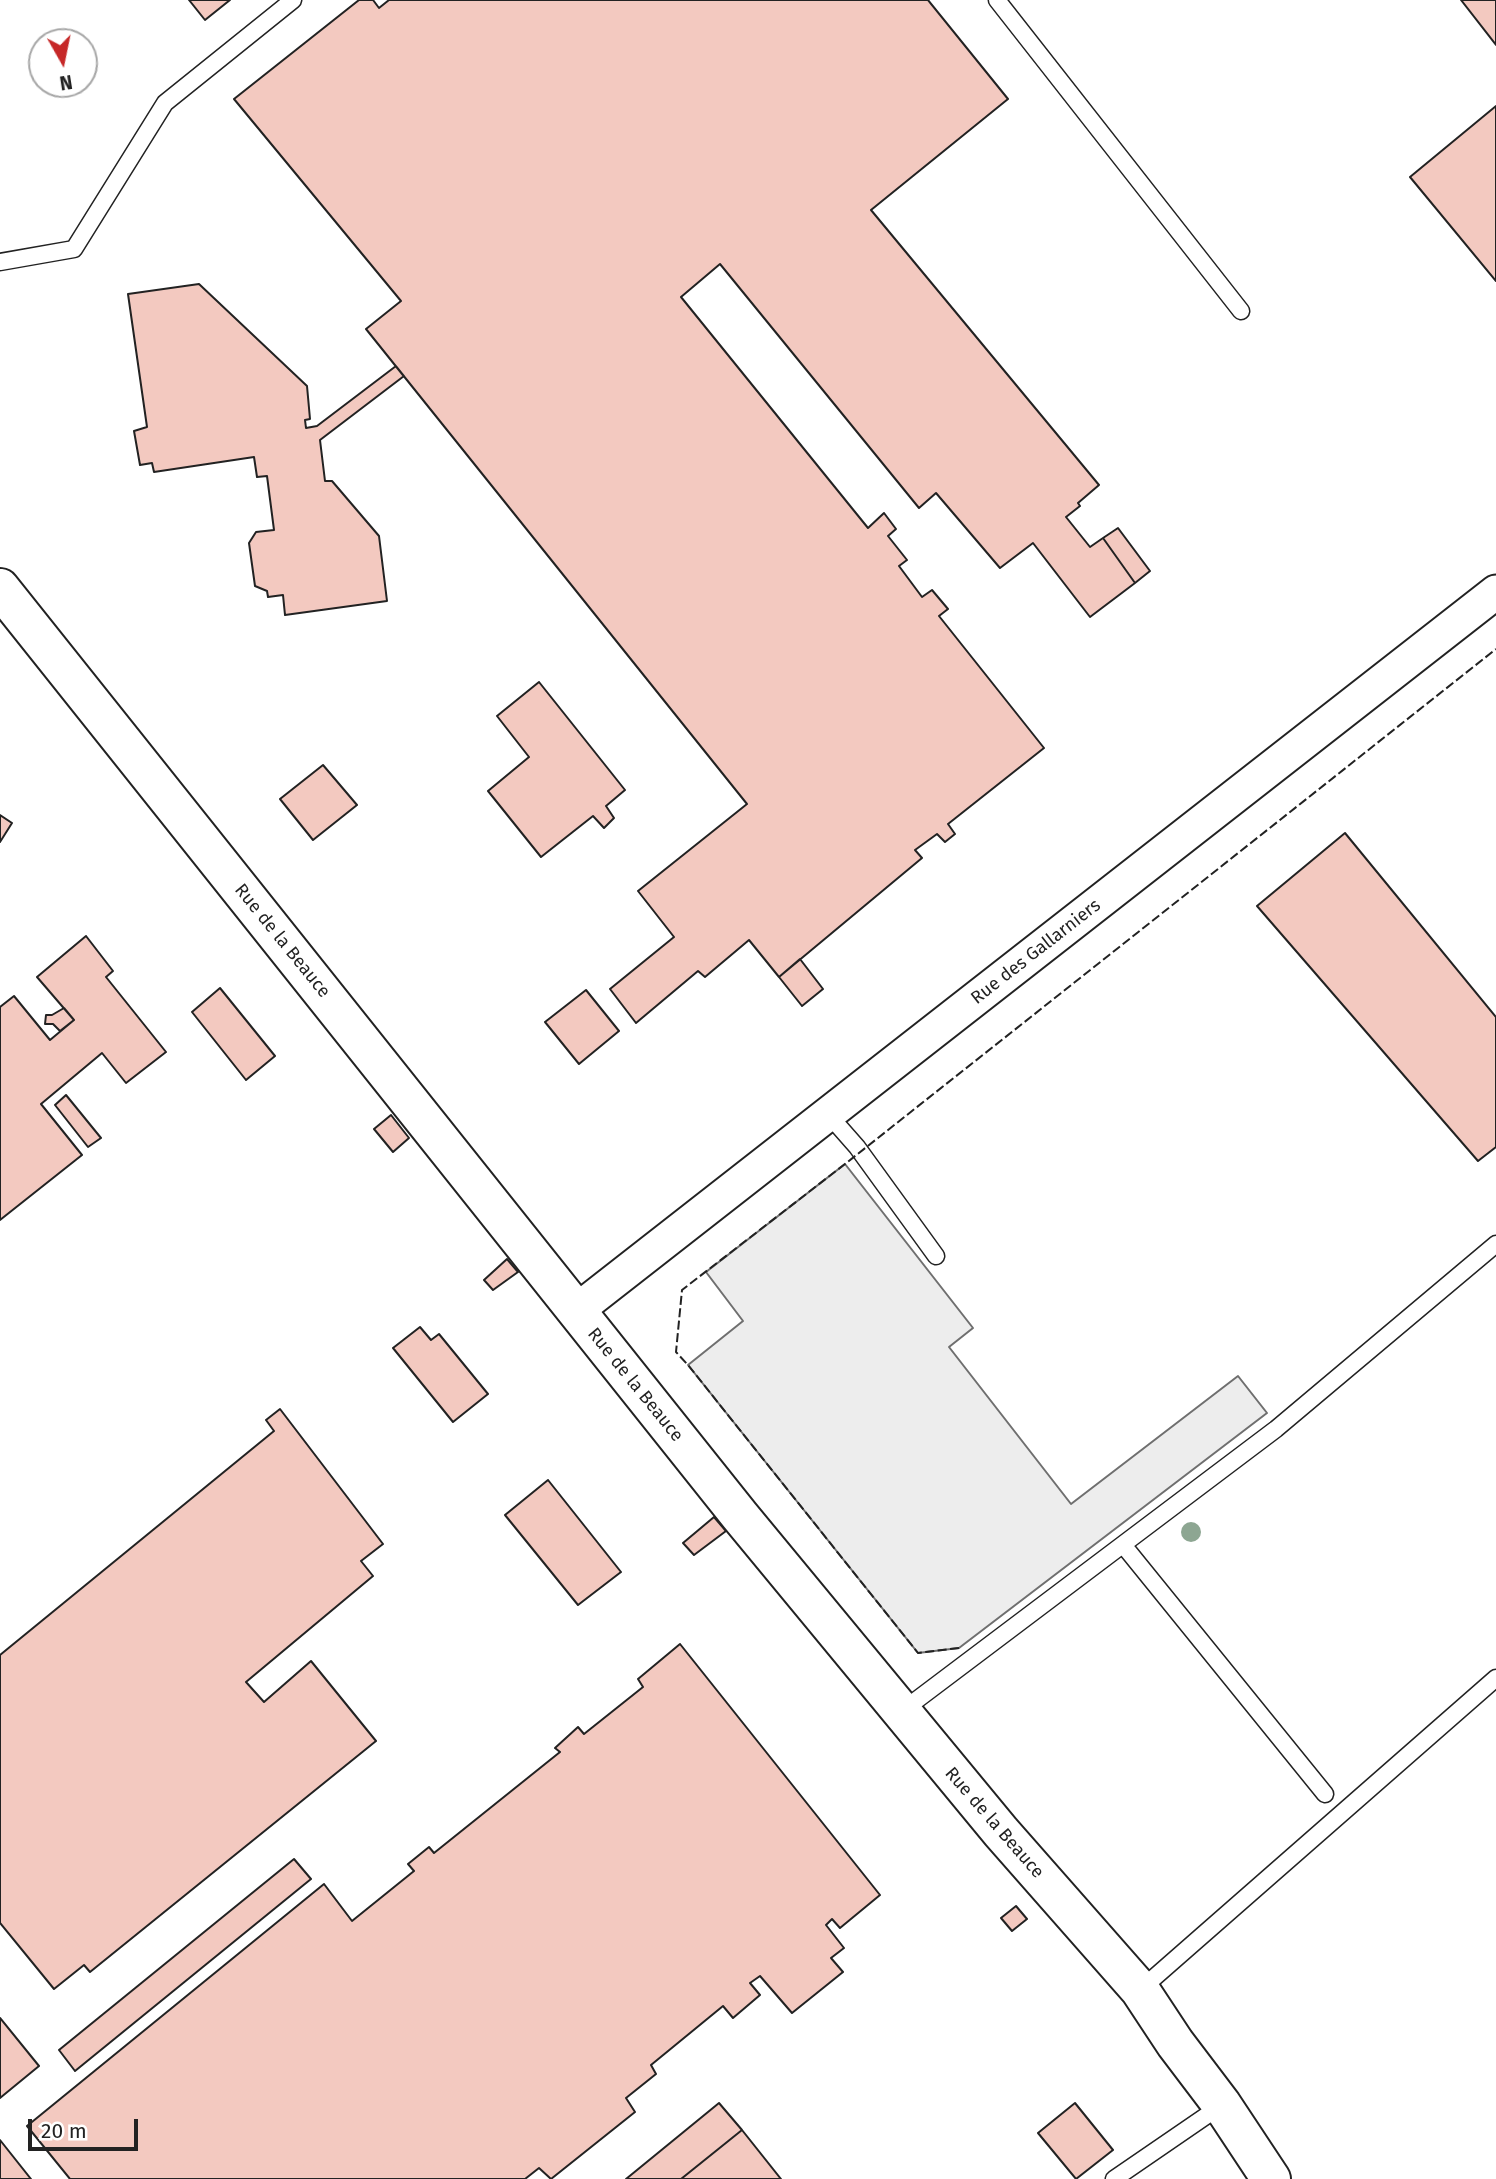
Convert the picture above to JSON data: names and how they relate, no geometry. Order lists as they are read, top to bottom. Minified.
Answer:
{"streets":{"street":["Rue de la Beauce","Rue des Gallarniers"]},"crossings":[["Rue de la Beauce","Rue des Gallarniers"]],"scale_bar":"20 m","north":"bottom"}
